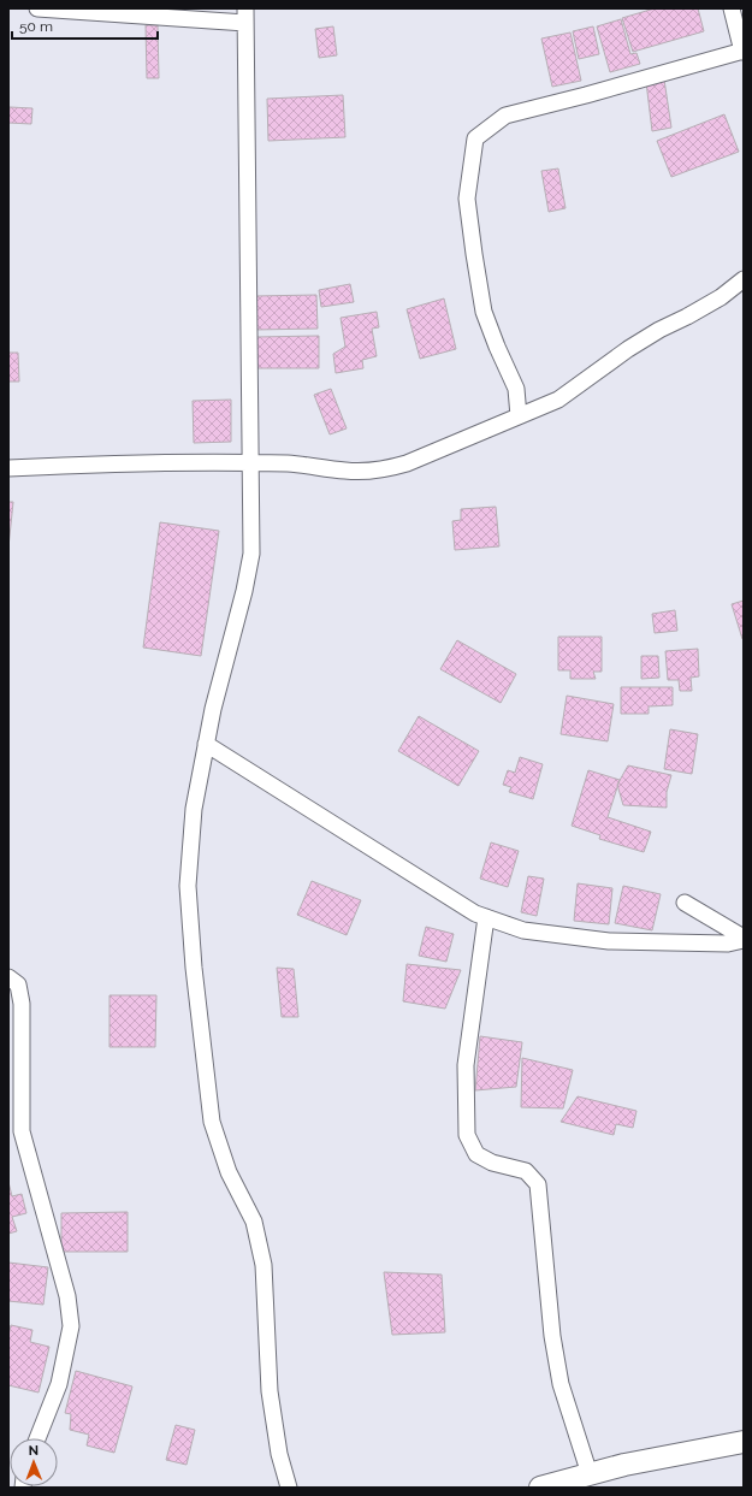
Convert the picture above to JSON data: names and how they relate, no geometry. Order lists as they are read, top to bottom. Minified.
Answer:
{"scale_bar":"50 m","north":"top"}
